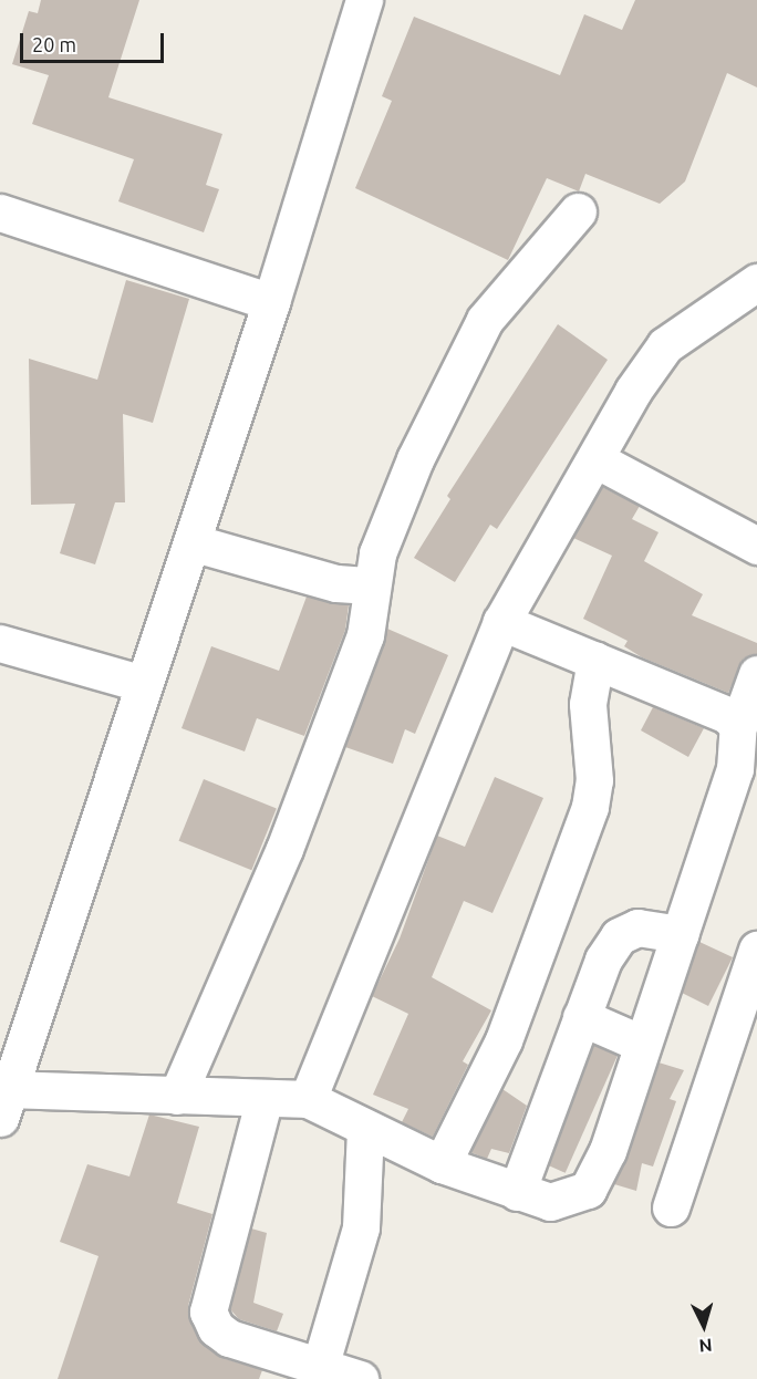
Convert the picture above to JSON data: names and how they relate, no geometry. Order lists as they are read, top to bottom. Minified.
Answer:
{"scale_bar":"20 m","north":"bottom"}
